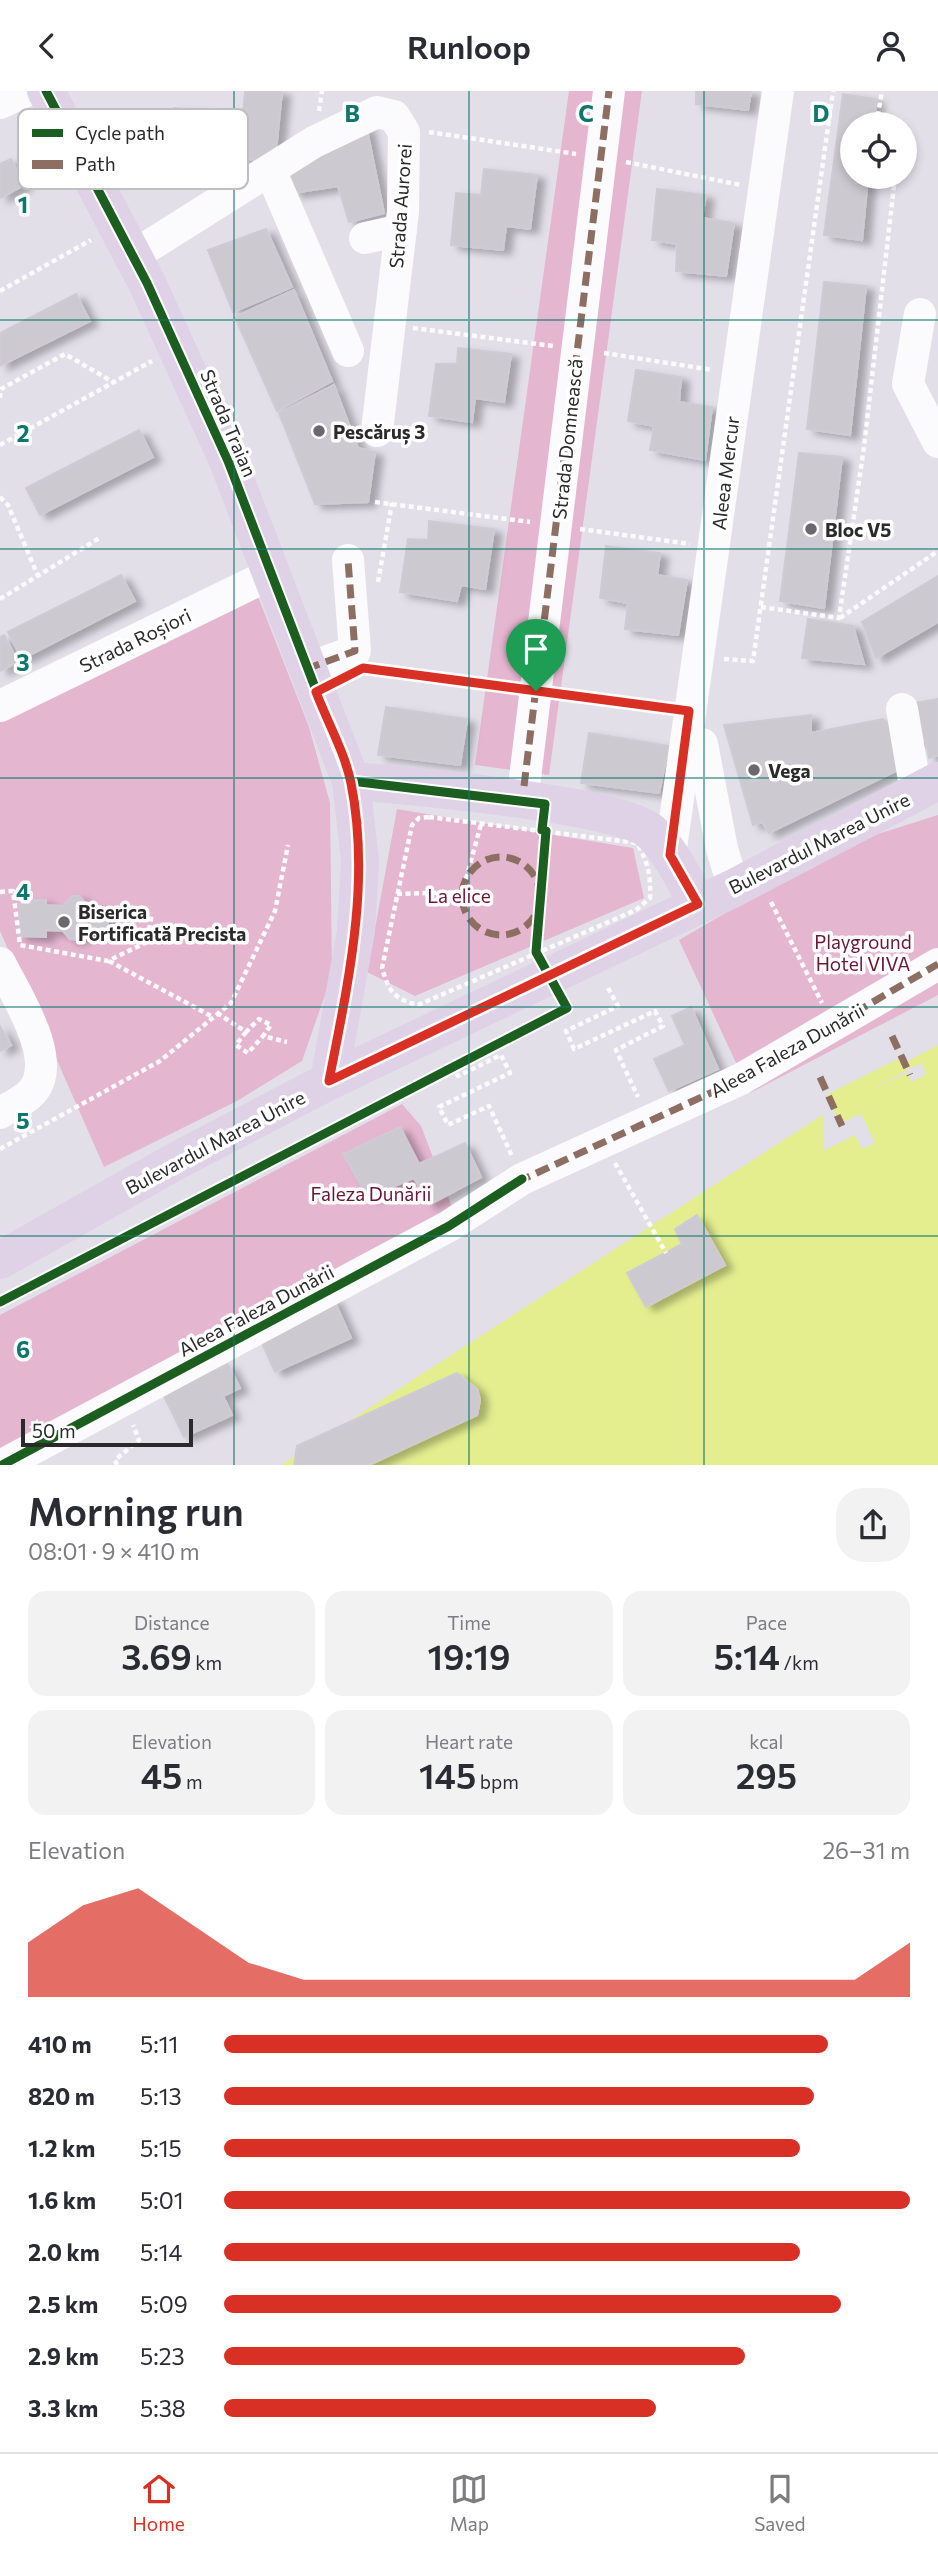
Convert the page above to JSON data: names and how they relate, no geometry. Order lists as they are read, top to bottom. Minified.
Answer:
{"streets":{"main road":["Strada Traian","Bulevardul Marea Unire"],"street":["Strada Aurorei","Strada Domnească","Aleea Mercur","Strada Roșiori","Aleea Faleza Dunării"]},"crossings":[["Strada Aurorei","Strada Traian"],["Strada Traian","Strada Roșiori"],["Strada Traian","Bulevardul Marea Unire"]],"parks":["La elice","Playground Hotel VIVA","Faleza Dunării"],"places":["Pescăruș 3","Bloc V5","Vega","Biserica Fortificată Precista"],"legend":["Cycle path","Path"],"scale_bar":"50 m","page":{"header":"Runloop","scale":"50 m","heading":["Morning run","08:01 · 9 × 410 m"],"stats":[["Distance","3.69 km"],["Time","19:19"],["Pace","5:14 /km"],["Elevation","45 m"],["Heart rate","145 bpm"],["kcal","295"]],"chart":["Elevation","26–31 m"],"list":[{"name":"410 m","note":"5:11"},{"name":"820 m","note":"5:13"},{"name":"1.2 km","note":"5:15"},{"name":"1.6 km","note":"5:01"},{"name":"2.0 km","note":"5:14"},{"name":"2.5 km","note":"5:09"},{"name":"2.9 km","note":"5:23"},{"name":"3.3 km","note":"5:38"}],"tabs":["Home","Map","Saved"]},"grid":{"columns":["B","C","D"],"rows":["1","2","3","4","5","6"]}}
